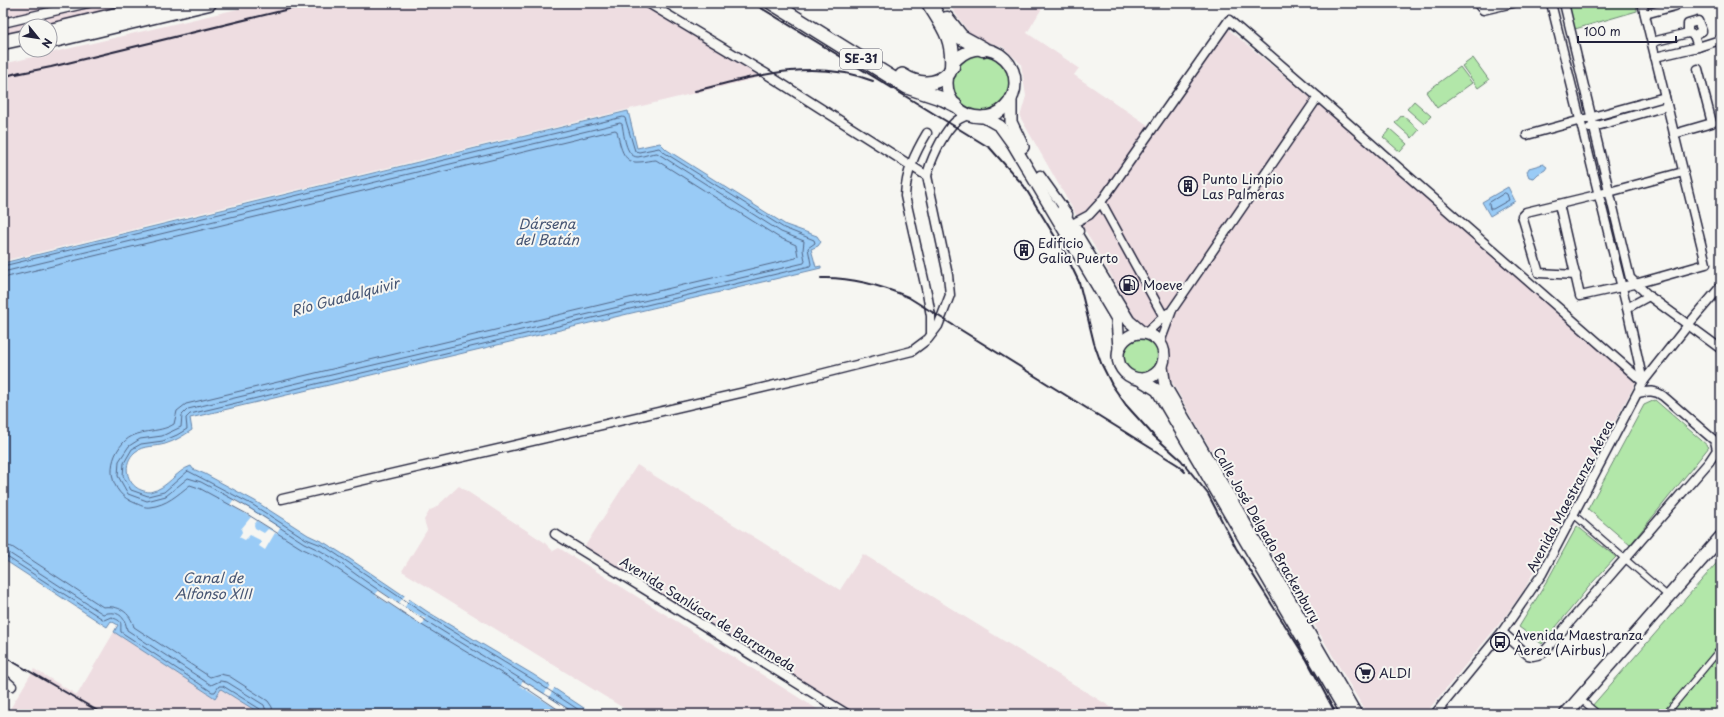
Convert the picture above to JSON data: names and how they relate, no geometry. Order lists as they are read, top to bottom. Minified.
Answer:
{"streets":{"highway":["SE-31"],"main road":["Calle José Delgado Brackenbury"],"street":["Avenida Maestranza Aérea","Avenida Sanlúcar de Barrameda"]},"water":["Dársena del Batán","Río Guadalquivir","Canal de Alfonso XIII"],"places":{"building":["Punto Limpio Las Palmeras","Edificio Galia Puerto"],"fuel station":["Moeve"],"bus stop":["Avenida Maestranza Aerea (Airbus)"],"supermarket":["ALDI"]},"scale_bar":"100 m","north":"bottom right"}
